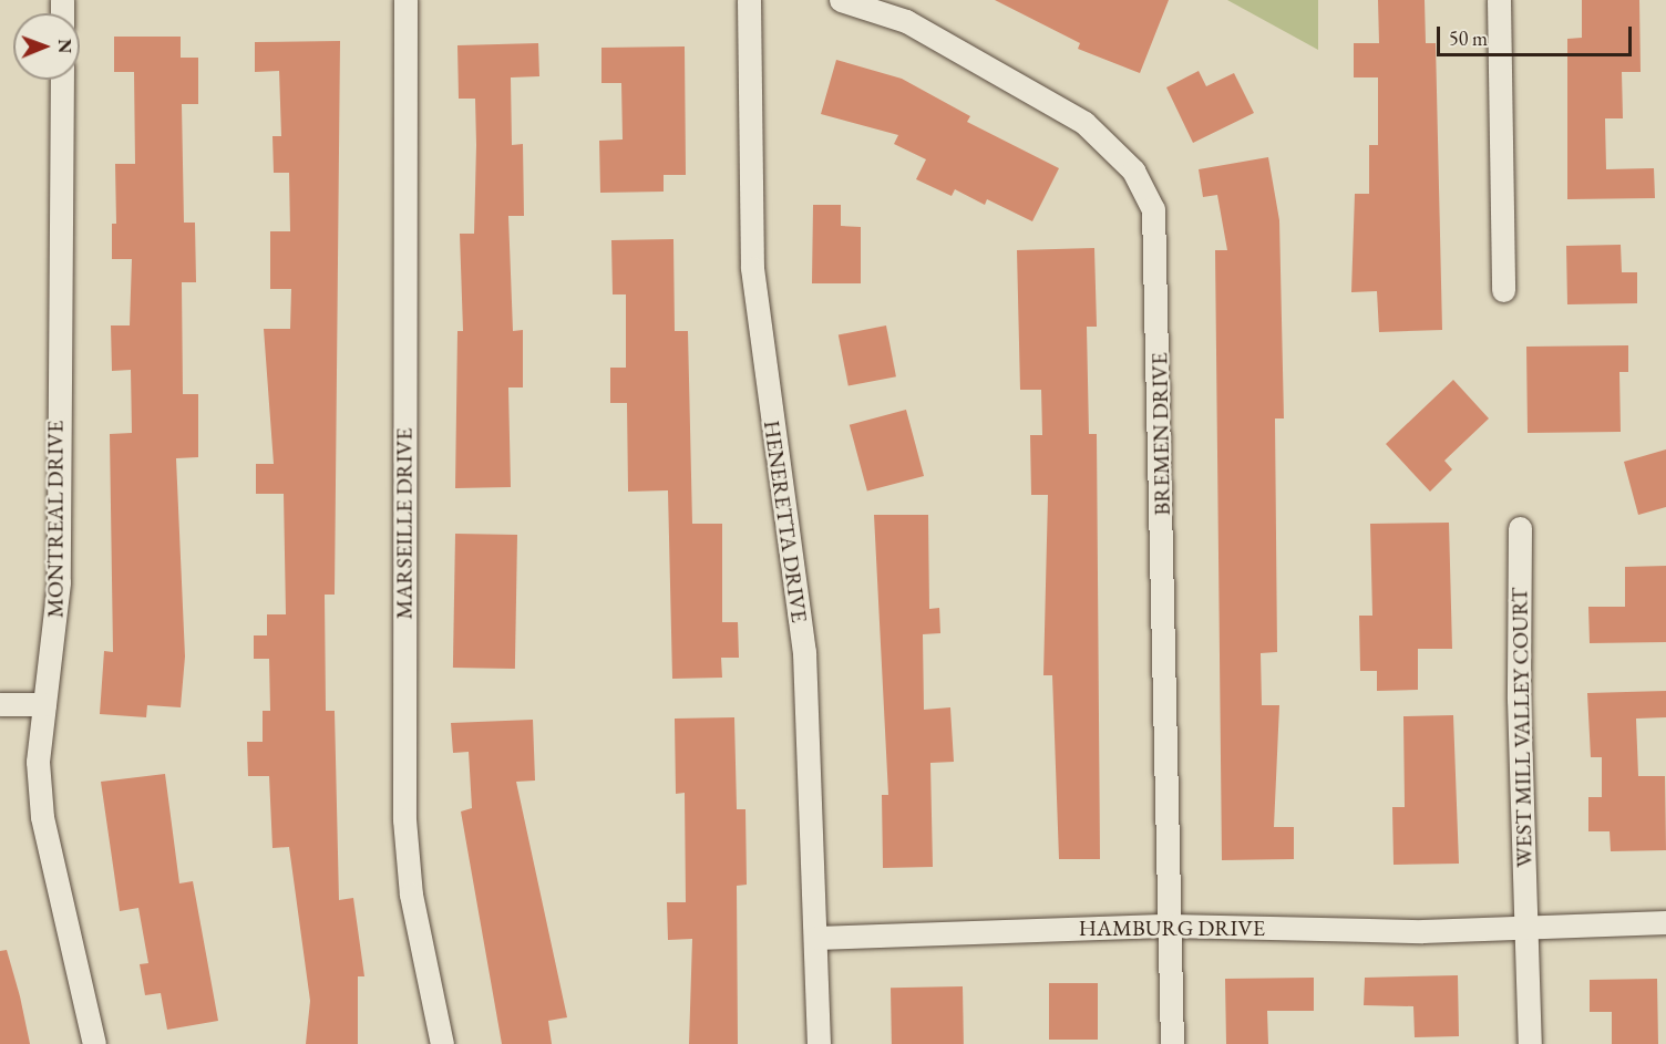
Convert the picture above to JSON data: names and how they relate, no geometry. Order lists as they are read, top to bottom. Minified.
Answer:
{"streets":{"street":["BREMEN DRIVE","MONTREAL DRIVE","HENERETTA DRIVE","MARSEILLE DRIVE","WEST MILL VALLEY COURT","HAMBURG DRIVE"]},"crossings":[["BREMEN DRIVE","HAMBURG DRIVE"],["HENERETTA DRIVE","HAMBURG DRIVE"],["WEST MILL VALLEY COURT","HAMBURG DRIVE"]],"scale_bar":"50 m","north":"right"}
